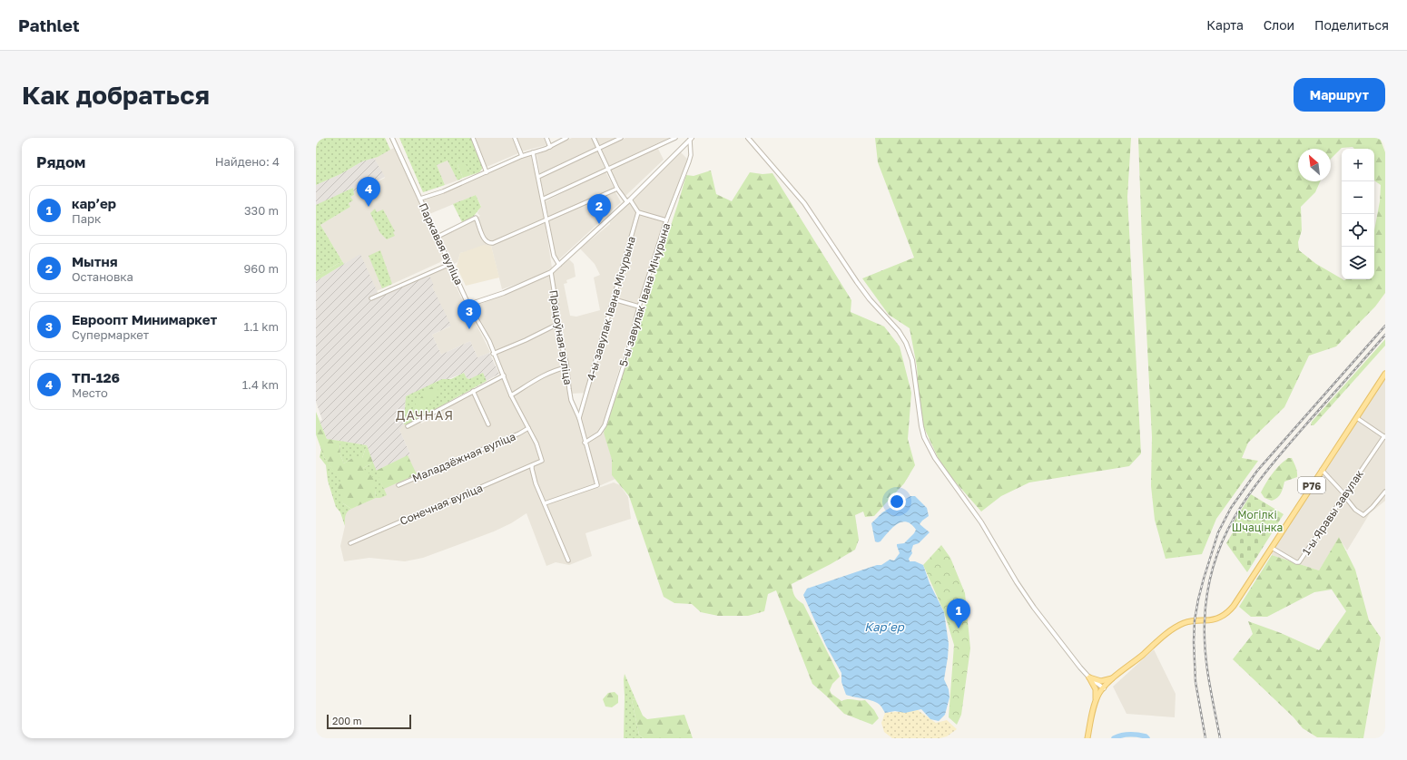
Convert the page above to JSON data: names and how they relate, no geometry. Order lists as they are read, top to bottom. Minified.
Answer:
{"streets":{"main road":["Р76"],"street":["Паркавая вуліца","5-ы завулак Івана Мічурына","4-ы завулак Івана Мічурына","Працоўная вуліца","Маладзёжная вуліца","Сонечная вуліца","1-ы Яравы завулак"]},"crossings":[["Паркавая вуліца","Маладзёжная вуліца"],["Паркавая вуліца","Сонечная вуліца"],["5-ы завулак Івана Мічурына","Працоўная вуліца"],["4-ы завулак Івана Мічурына","Працоўная вуліца"],["Р76","1-ы Яравы завулак"]],"districts":["ДАЧНАЯ"],"water":["Карʼер"],"parks":["Могілкі Шчацінка"],"scale_bar":"200 m","north":"top left","page":{"header":"Pathlet","nav":["Карта","Слои","Поделиться"],"buttons":"Маршрут","title":"Как добраться","heading":["Рядом","Найдено: 4"],"map_buttons":["+","−"],"pins":["4","2","3","1"],"list":[{"mark":"1","name":"карʼер","note":"Парк","value":"330 m"},{"mark":"2","name":"Мытня","note":"Остановка","value":"960 m"},{"mark":"3","name":"Евроопт Минимаркет","note":"Супермаркет","value":"1.1 km"},{"mark":"4","name":"ТП-126","note":"Место","value":"1.4 km"}],"scale":"200 m"}}
